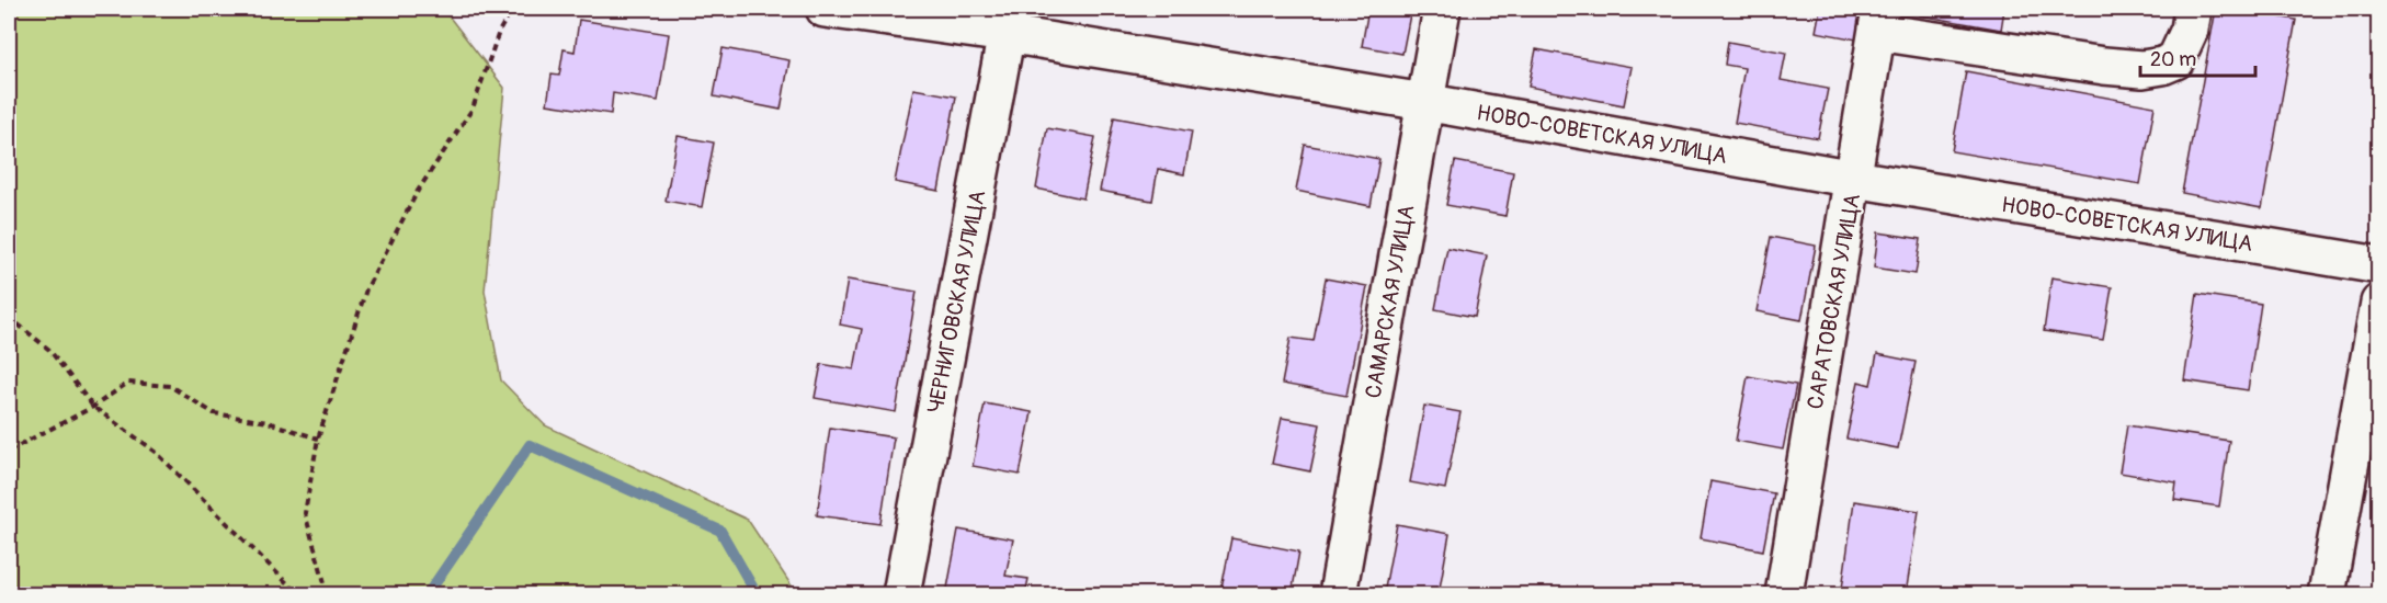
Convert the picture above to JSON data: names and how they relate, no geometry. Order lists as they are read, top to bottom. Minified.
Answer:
{"streets":{"street":["НОВО-СОВЕТСКАЯ УЛИЦА","ЧЕРНИГОВСКАЯ УЛИЦА","САМАРСКАЯ УЛИЦА","САРАТОВСКАЯ УЛИЦА"]},"crossings":[["НОВО-СОВЕТСКАЯ УЛИЦА","ЧЕРНИГОВСКАЯ УЛИЦА"],["НОВО-СОВЕТСКАЯ УЛИЦА","САМАРСКАЯ УЛИЦА"],["НОВО-СОВЕТСКАЯ УЛИЦА","САРАТОВСКАЯ УЛИЦА"]],"scale_bar":"20 m"}
